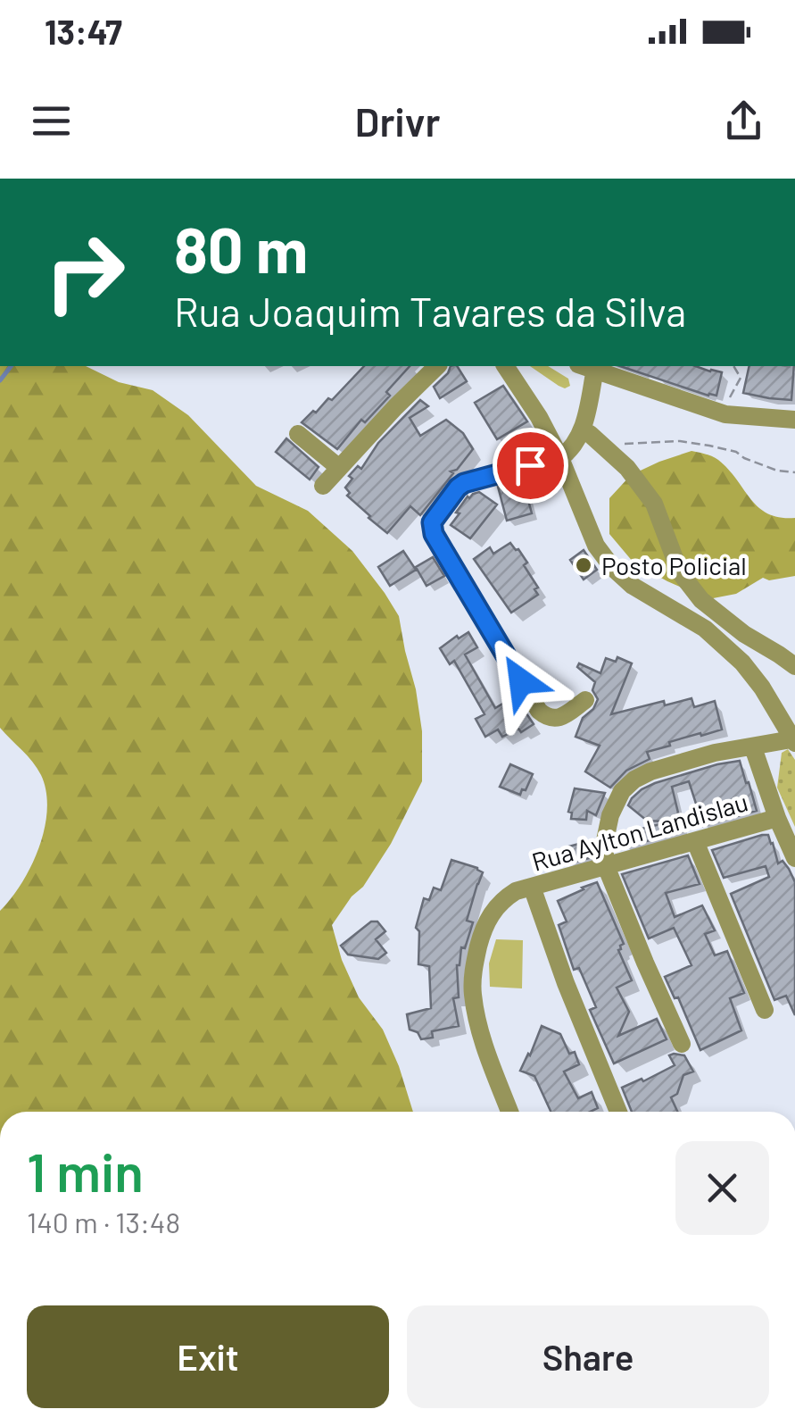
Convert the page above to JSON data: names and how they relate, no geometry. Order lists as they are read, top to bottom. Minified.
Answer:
{"streets":{"street":["Rua Aylton Landislau"]},"places":["Posto Policial"],"page":{"status":"13:47","header":"Drivr","turn":["80 m","Rua Joaquim Tavares da Silva"],"heading":["1 min","140 m · 13:48"],"buttons":["Exit","Share"]}}
